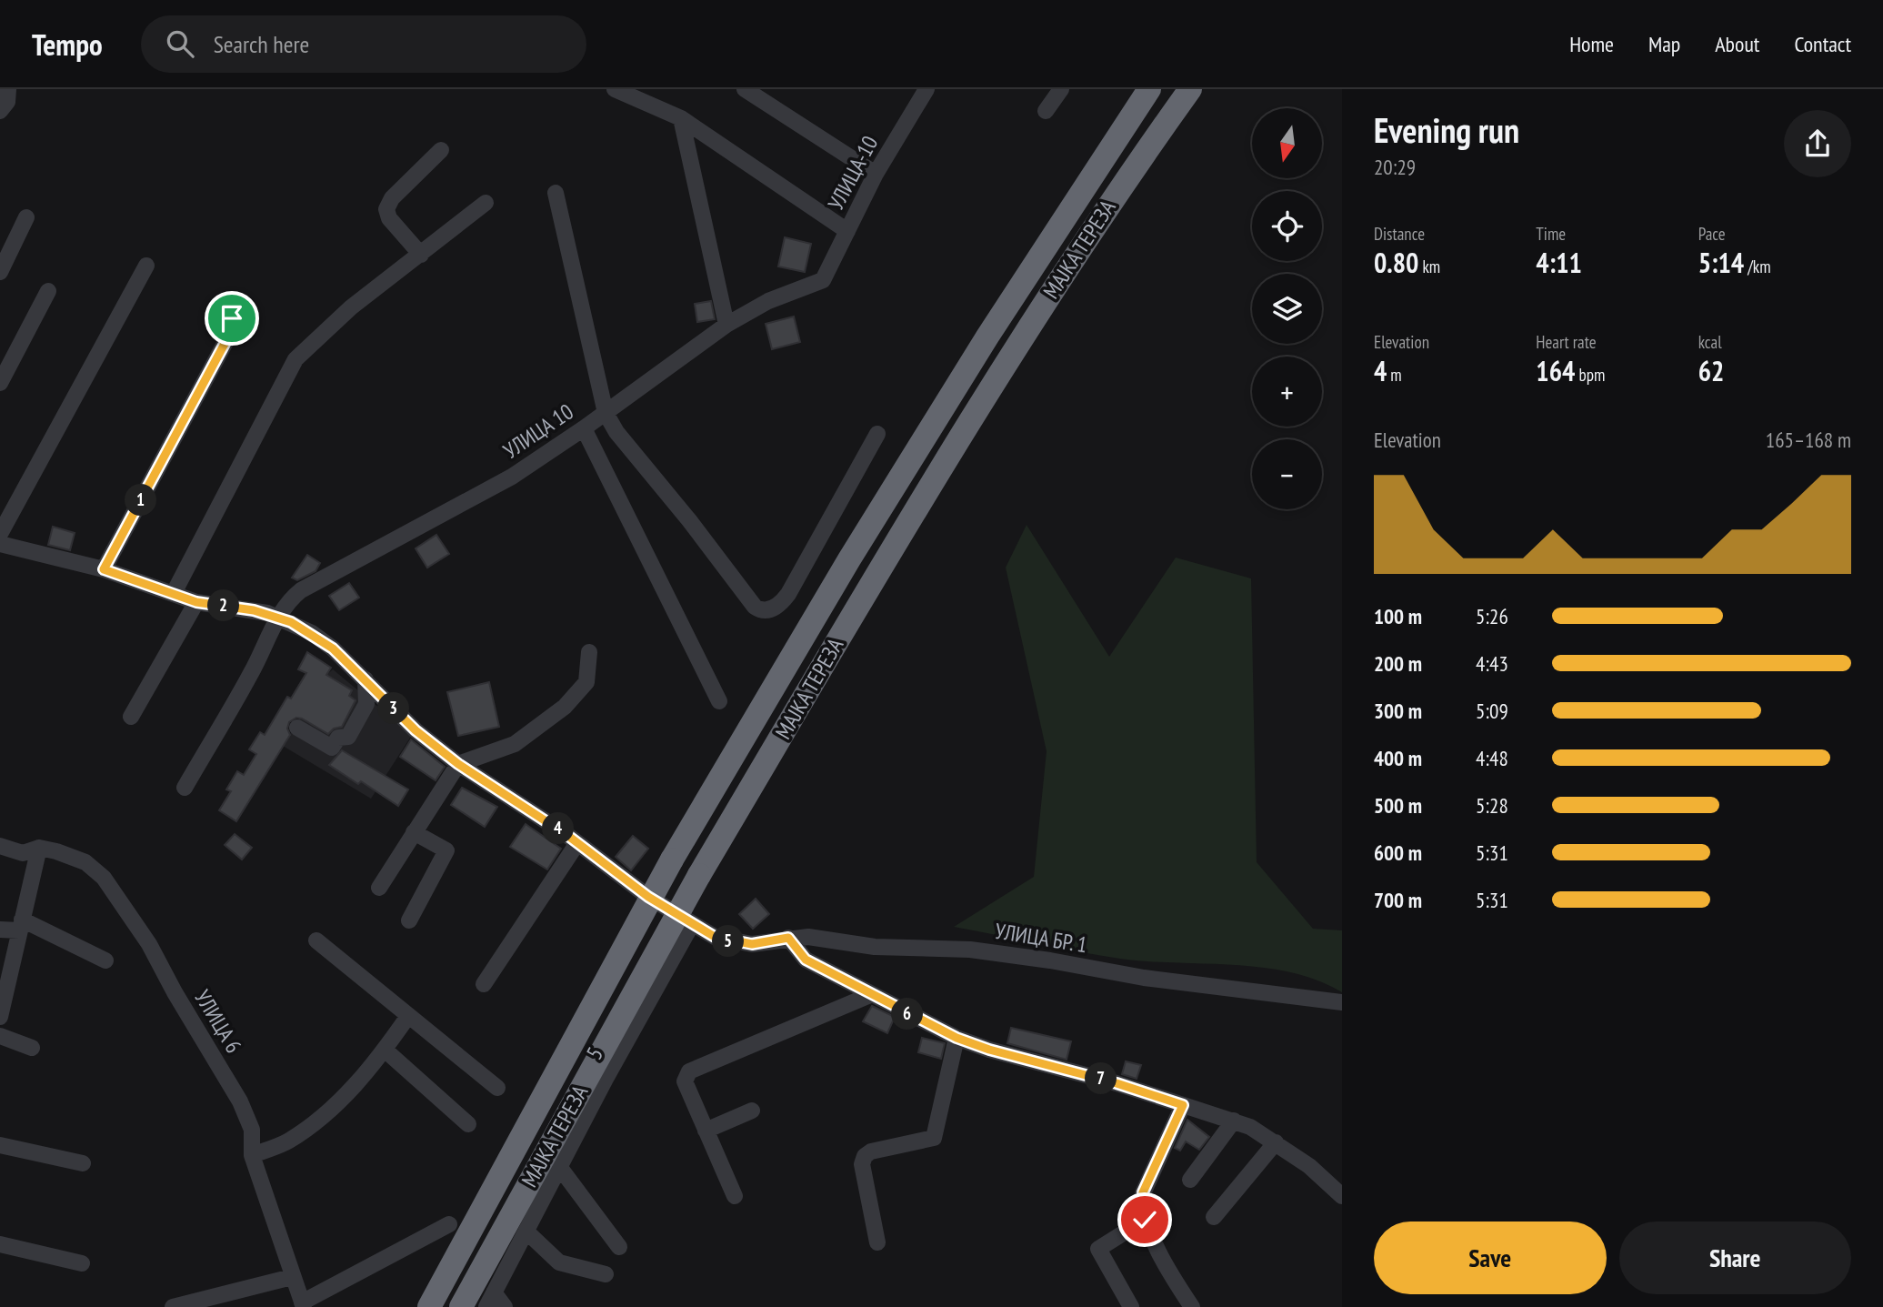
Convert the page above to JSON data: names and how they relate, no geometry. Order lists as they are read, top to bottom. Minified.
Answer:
{"streets":{"highway":["МАЈКА ТЕРЕЗА"],"street":["УЛИЦА-10","УЛИЦА 10","УЛИЦА БР. 1","УЛИЦА 6","5"]},"crossings":[["УЛИЦА-10","УЛИЦА 10"],["УЛИЦА БР. 1","5"]],"north":"bottom","page":{"header":"Tempo","search":"Search here","nav":["Home","Map","About","Contact"],"heading":["Evening run","20:29"],"map_buttons":["+","−"],"stats":[["Distance","0.80 km"],["Time","4:11"],["Pace","5:14 /km"],["Elevation","4 m"],["Heart rate","164 bpm"],["kcal","62"]],"chart":["Elevation","165–168 m"],"pins":["1","2","3","4","5","6","7"],"list":[{"name":"100 m","note":"5:26"},{"name":"200 m","note":"4:43"},{"name":"300 m","note":"5:09"},{"name":"400 m","note":"4:48"},{"name":"500 m","note":"5:28"},{"name":"600 m","note":"5:31"},{"name":"700 m","note":"5:31"}],"buttons":["Save","Share"]}}
